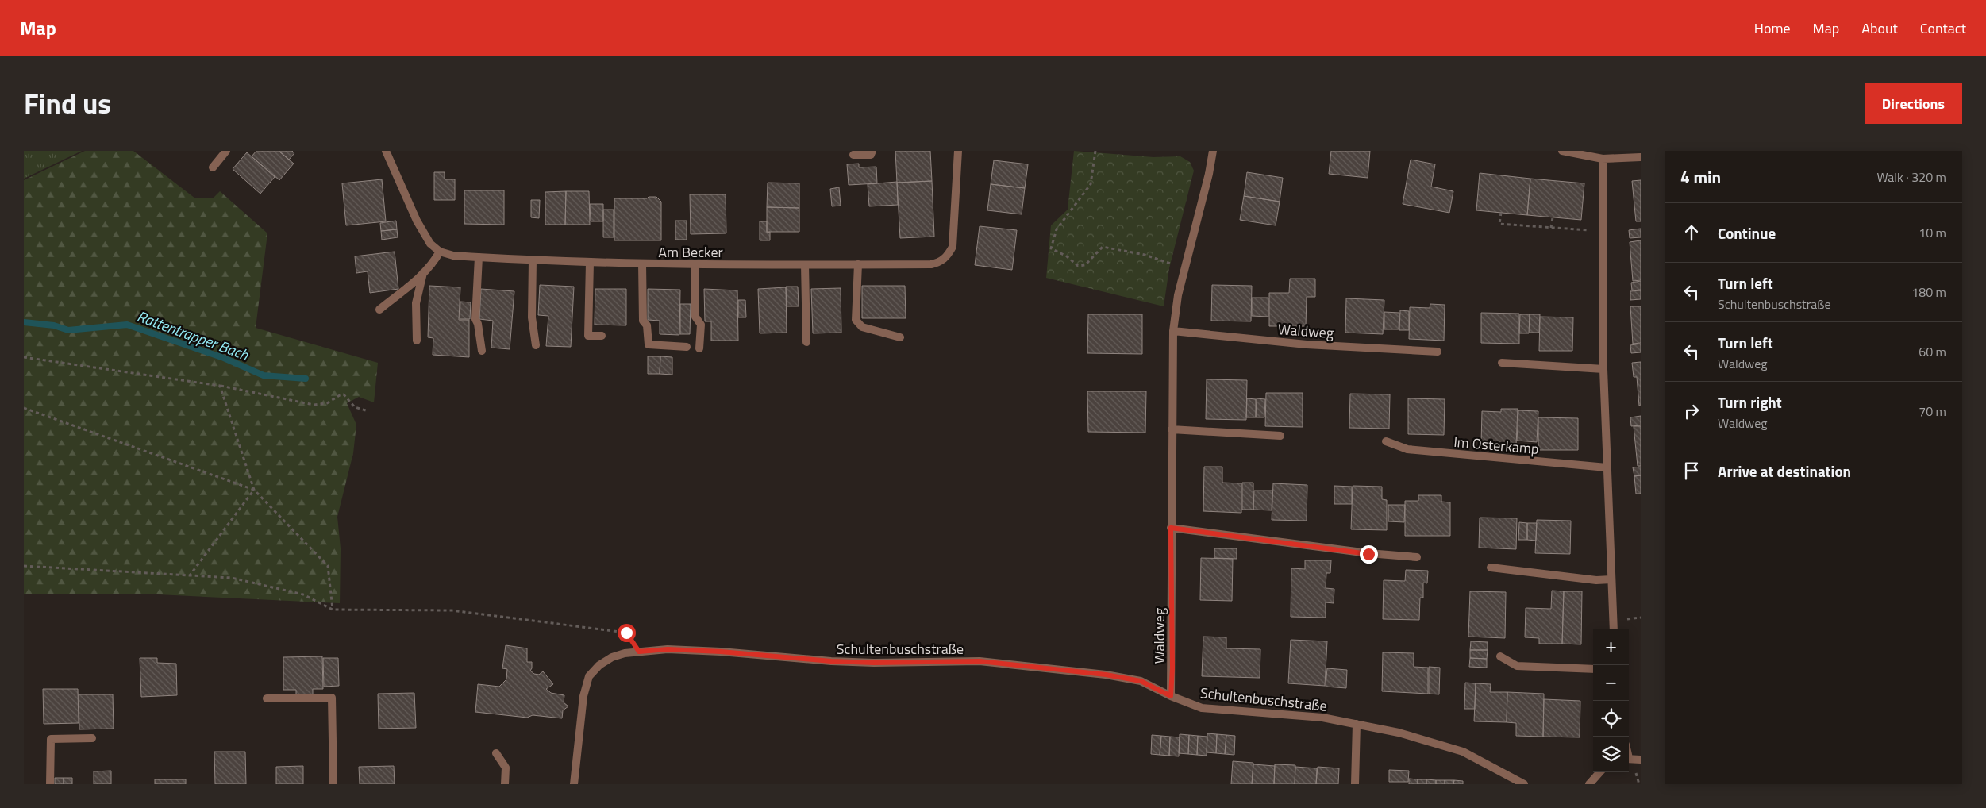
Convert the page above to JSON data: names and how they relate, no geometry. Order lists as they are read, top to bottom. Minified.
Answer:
{"streets":{"street":["Am Becker","Waldweg","Im Osterkamp","Schultenbuschstraße"]},"crossings":[["Waldweg","Schultenbuschstraße"]],"water":["Rattentrapper Bach"],"page":{"header":"Map","nav":["Home","Map","About","Contact"],"title":"Find us","buttons":"Directions","heading":["4 min","Walk · 320 m"],"list":[["Continue","10 m"],["Turn left","Schultenbuschstraße","180 m"],["Turn left","Waldweg","60 m"],["Turn right","Waldweg","70 m"],"Arrive at destination"],"map_buttons":["+","−"]}}
